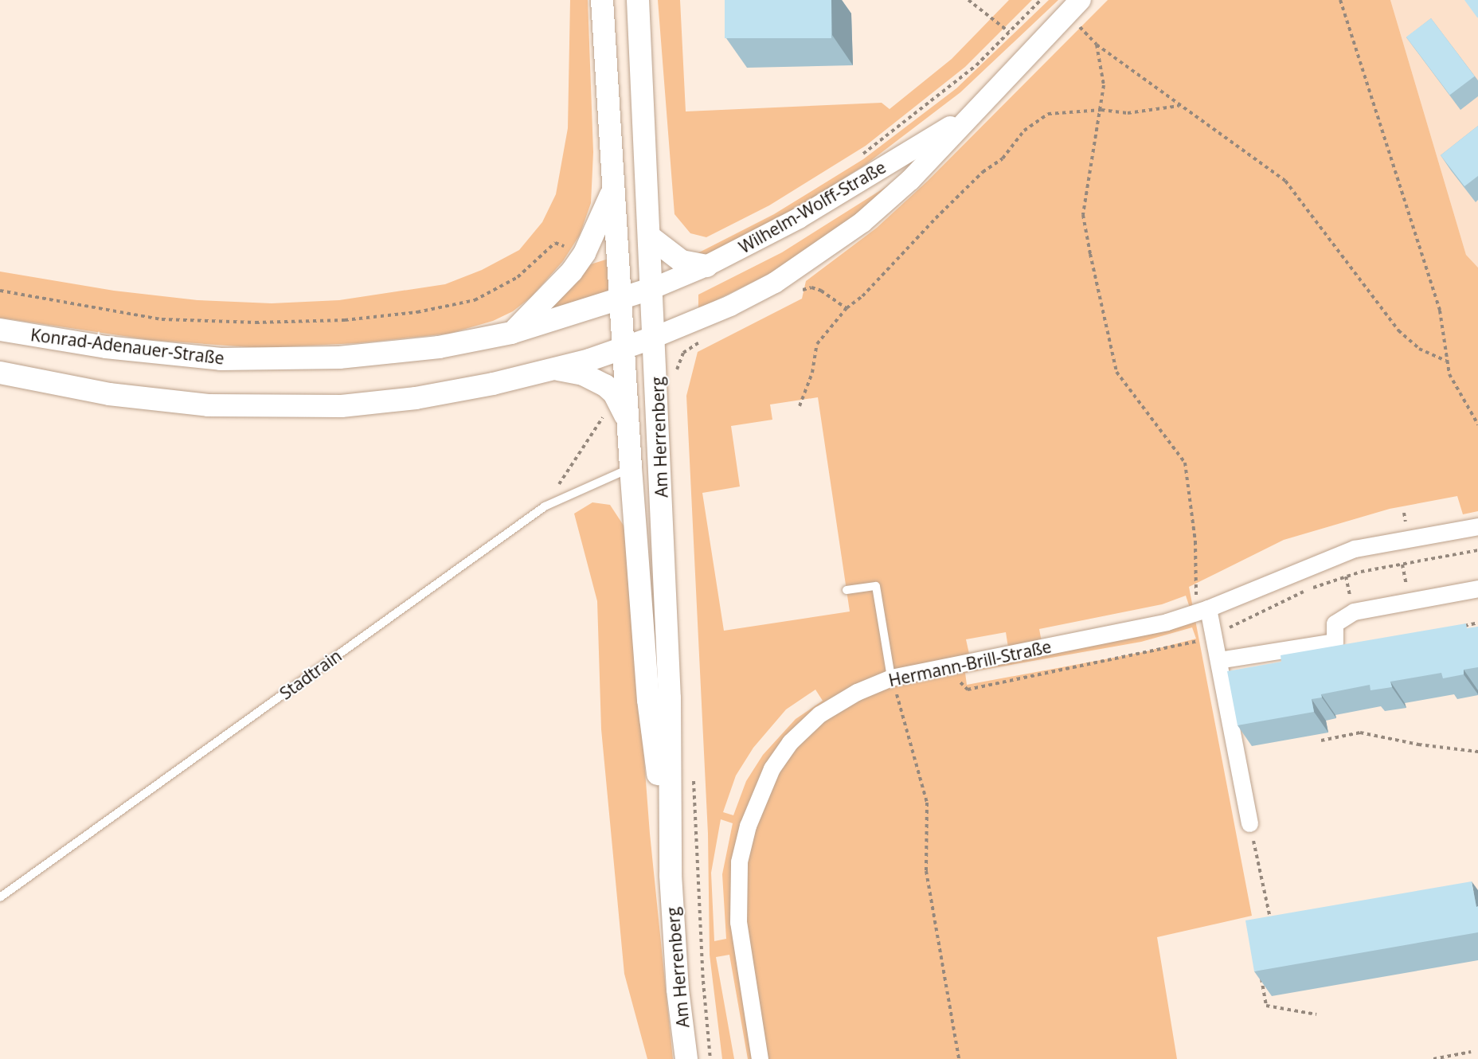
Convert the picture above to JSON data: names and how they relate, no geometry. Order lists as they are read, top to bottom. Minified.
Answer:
{"streets":{"main road":["Konrad-Adenauer-Straße","Am Herrenberg"],"street":["Wilhelm-Wolff-Straße","Hermann-Brill-Straße"],"lane":["Stadtrain"]},"crossings":[["Wilhelm-Wolff-Straße","Konrad-Adenauer-Straße"],["Wilhelm-Wolff-Straße","Am Herrenberg"],["Konrad-Adenauer-Straße","Am Herrenberg"],["Am Herrenberg","Stadtrain"]]}
